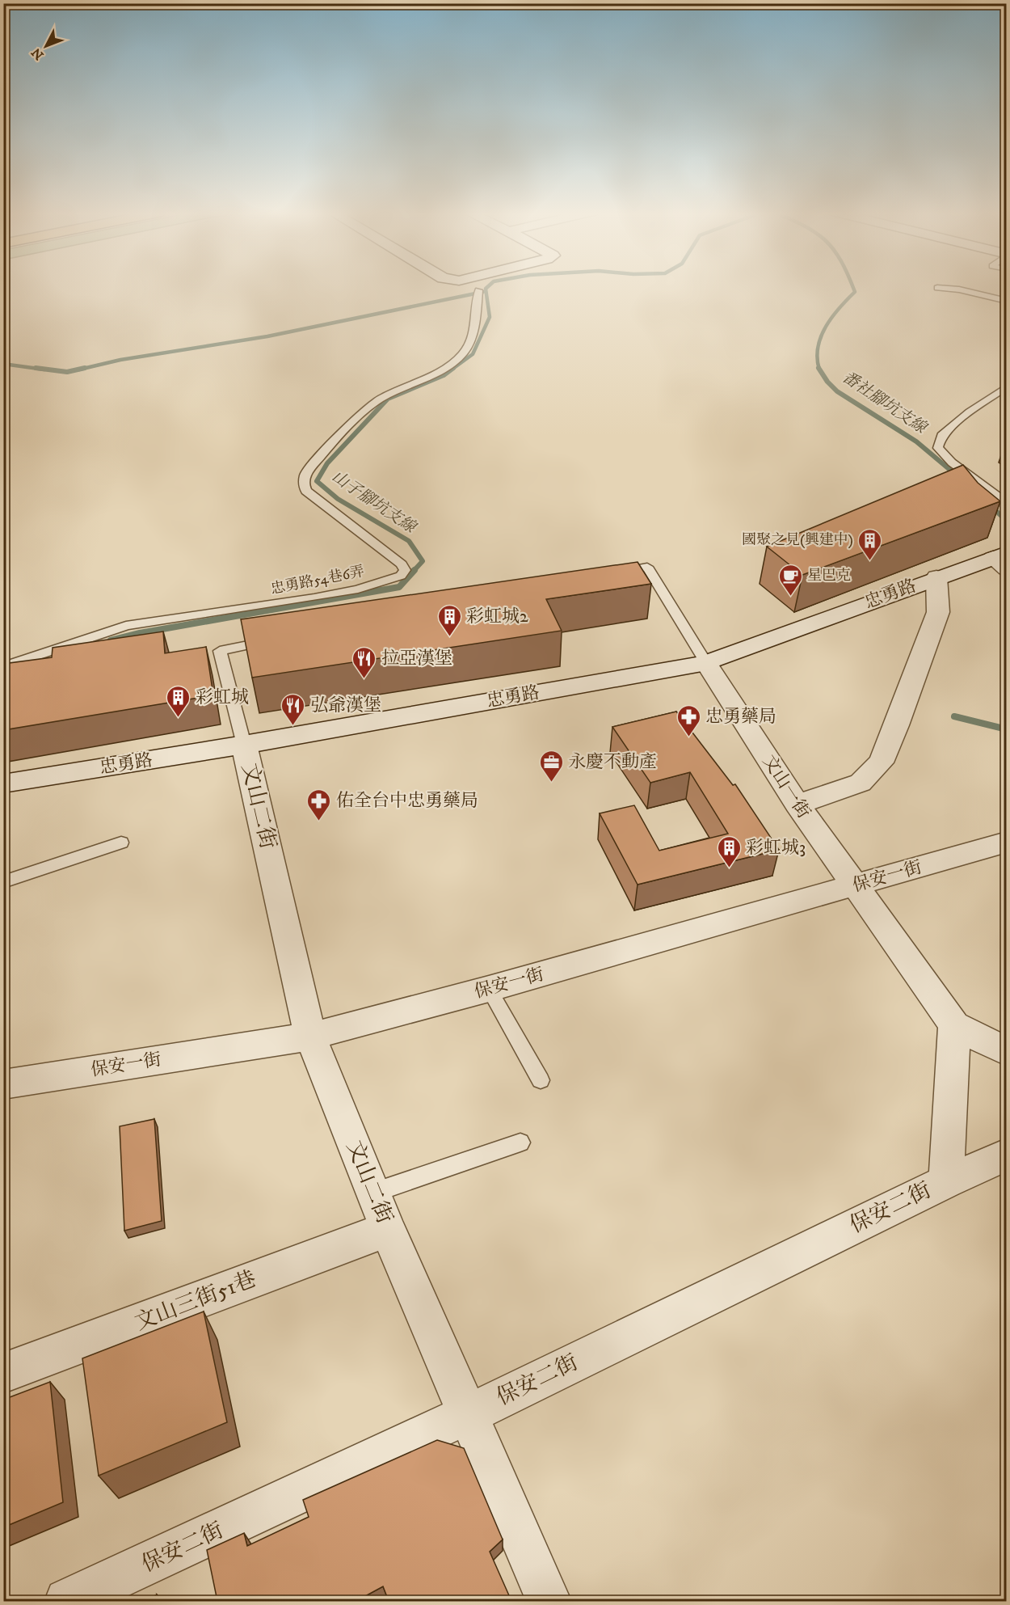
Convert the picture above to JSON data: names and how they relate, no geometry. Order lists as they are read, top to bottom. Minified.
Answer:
{"streets":{"street":["忠勇路","文山一街","文山二街","保安一街","保安二街","文山三街51巷"],"lane":["忠勇路54巷6弄"]},"crossings":[["忠勇路","文山一街"],["忠勇路","文山二街"],["文山一街","保安一街"],["文山二街","保安一街"],["文山二街","保安二街"],["文山二街","文山三街51巷"]],"water":["番社腳坑支線","山子腳坑支線"],"places":{"building":["國聚之見(興建中)","彩虹城2","彩虹城","彩虹城3"],"cafe":["星巴克"],"restaurant":["拉亞漢堡","弘爺漢堡"],"pharmacy":["忠勇藥局","佑全台中忠勇藥局"],"office":["永慶不動產"]},"north":"bottom left"}
